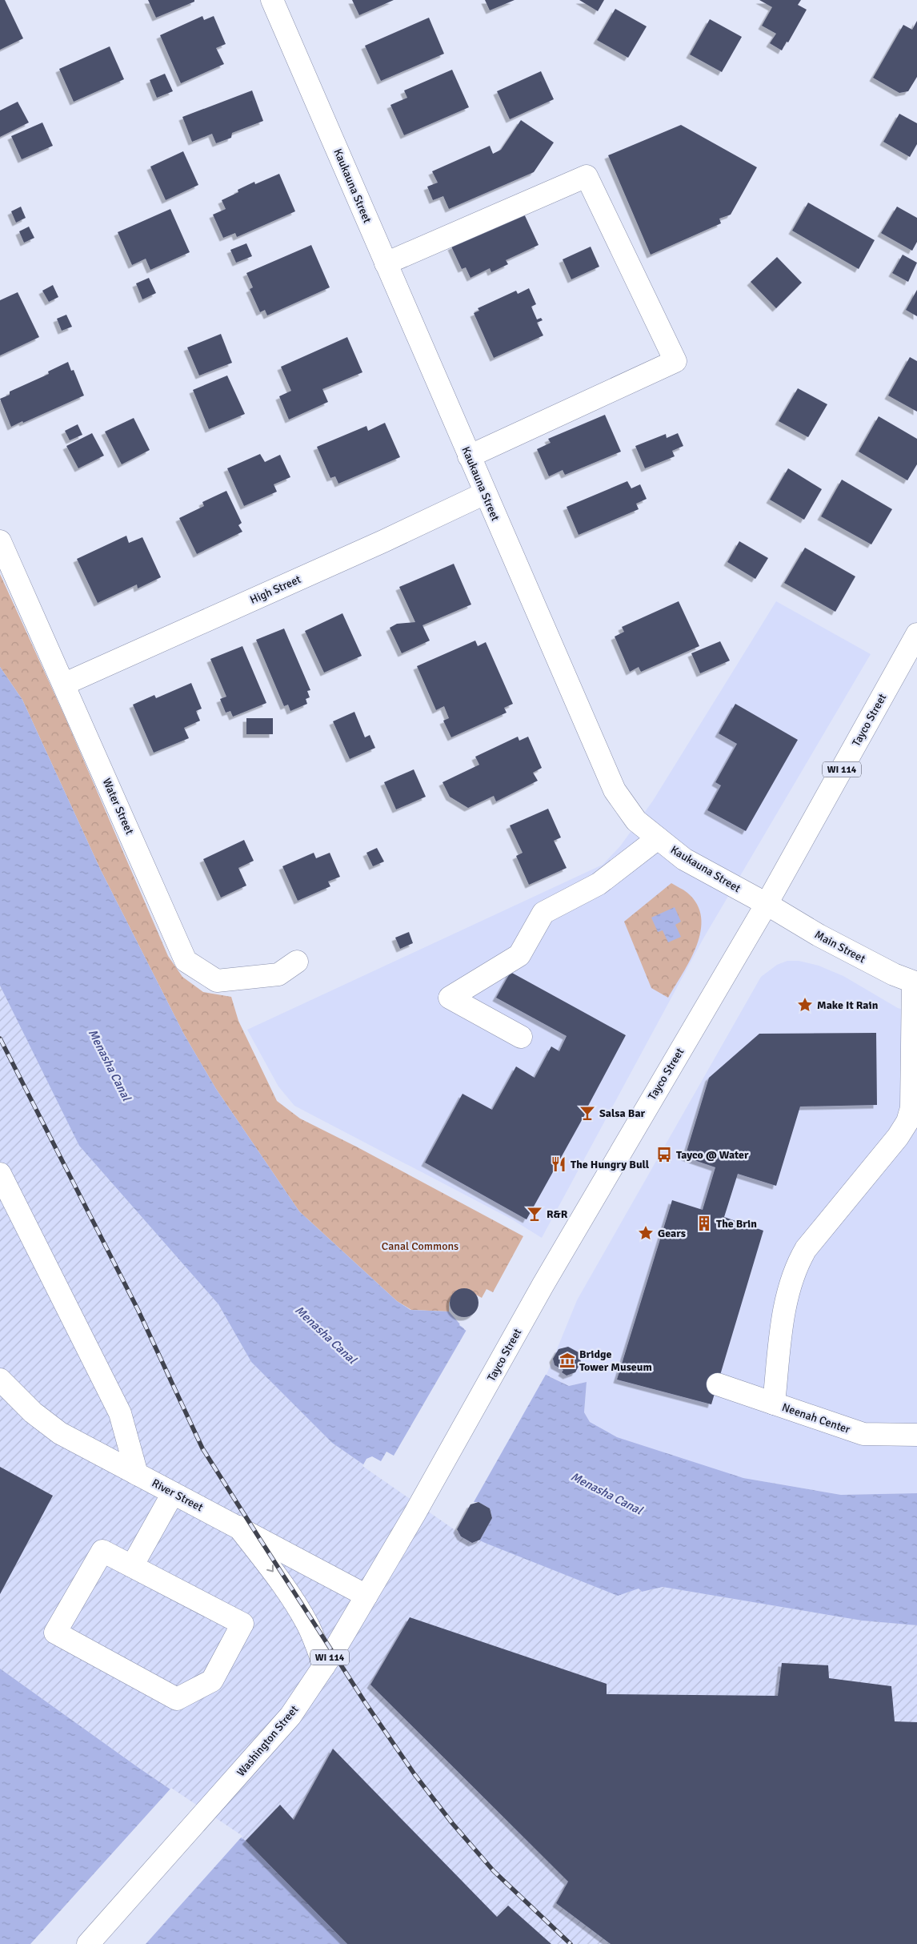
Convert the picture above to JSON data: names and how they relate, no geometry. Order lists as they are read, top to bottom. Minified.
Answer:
{"streets":{"street":["Kaukauna Street","High Street","Tayco Street","WI 114","Water Street","Main Street","Neenah Center","River Street","Washington Street"]},"crossings":[["Kaukauna Street","High Street"],["Kaukauna Street","Tayco Street"],["Kaukauna Street","Main Street"],["High Street","Water Street"],["Tayco Street","Main Street"],["Tayco Street","Washington Street"],["River Street","Washington Street"]],"water":["Menasha Canal"],"parks":["Canal Commons"],"places":{"place":["Make It Rain","Gears"],"bar":["Salsa Bar","R&R"],"bus stop":["Tayco @ Water"],"restaurant":["The Hungry Bull"],"building":["The Brin"],"museum":["Bridge Tower Museum"]}}
